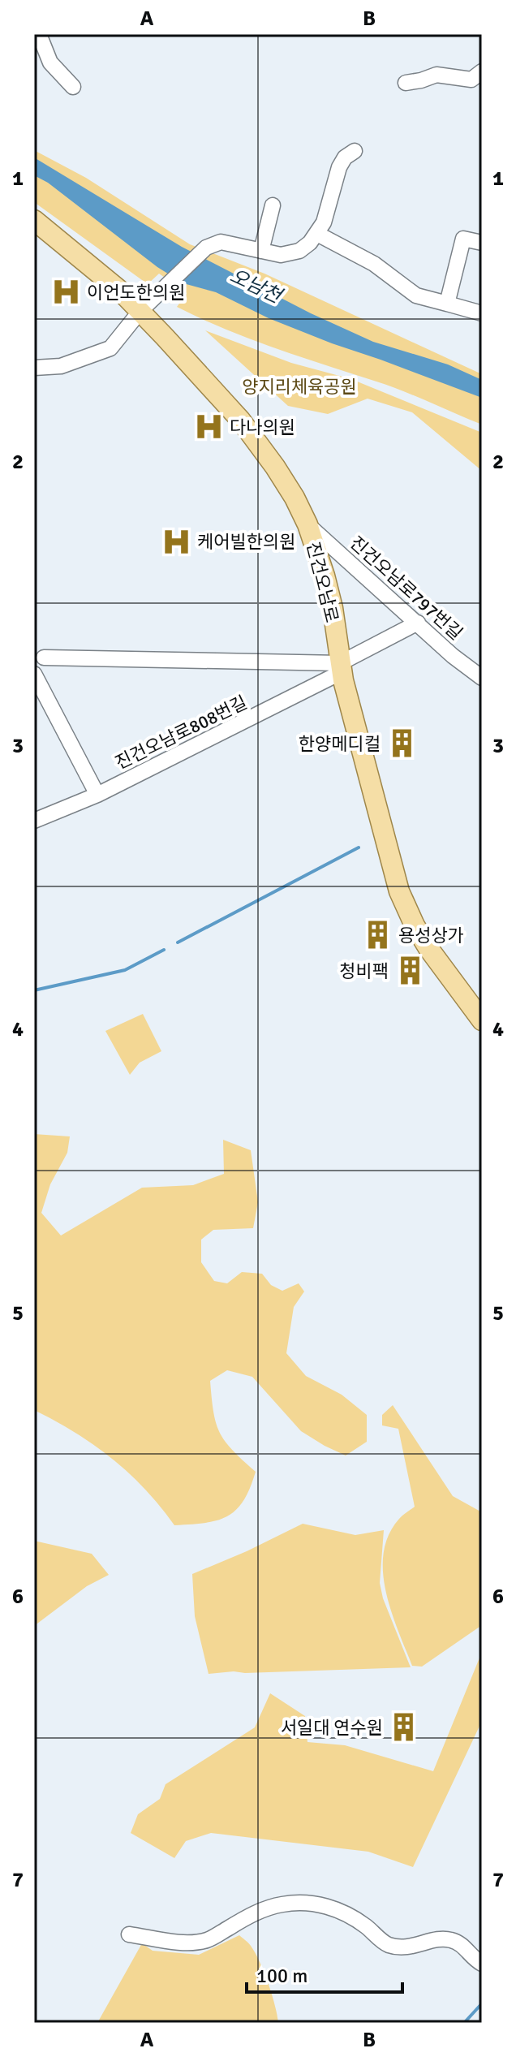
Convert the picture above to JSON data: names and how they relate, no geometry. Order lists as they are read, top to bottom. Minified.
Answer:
{"streets":{"main road":["진건오남로"],"street":["진건오남로797번길","진건오남로808번길"]},"crossings":[["진건오남로","진건오남로797번길"],["진건오남로","진건오남로808번길"],["진건오남로797번길","진건오남로808번길"]],"water":["오남천"],"parks":["양지리체육공원"],"places":{"hospital":["이언도한의원","다나의원","케어빌한의원"],"building":["한양메디컬","용성상가","청비팩","서일대 연수원"]},"scale_bar":"100 m","grid":{"columns":["A","B"],"rows":["1","2","3","4","5","6","7"]}}
